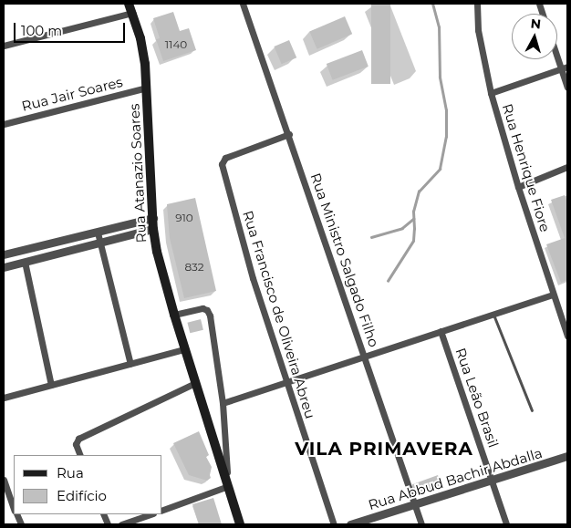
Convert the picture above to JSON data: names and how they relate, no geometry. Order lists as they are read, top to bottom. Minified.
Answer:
{"streets":{"main road":["Rua Atanazio Soares"],"street":["Rua Jair Soares","Rua Henrique Fiore","Rua Ministro Salgado Filho","Rua Francisco de Oliveira Abreu","Rua Leão Brasil","Rua Abbud Bachir Abdalla"]},"crossings":[["Rua Jair Soares","Rua Atanazio Soares"],["Rua Ministro Salgado Filho","Rua Francisco de Oliveira Abreu"],["Rua Ministro Salgado Filho","Rua Abbud Bachir Abdalla"],["Rua Leão Brasil","Rua Abbud Bachir Abdalla"]],"districts":["VILA PRIMAVERA"],"house_numbers":["1140","910","832"],"legend":["Rua","Edifício"],"scale_bar":"100 m","north":"top"}
